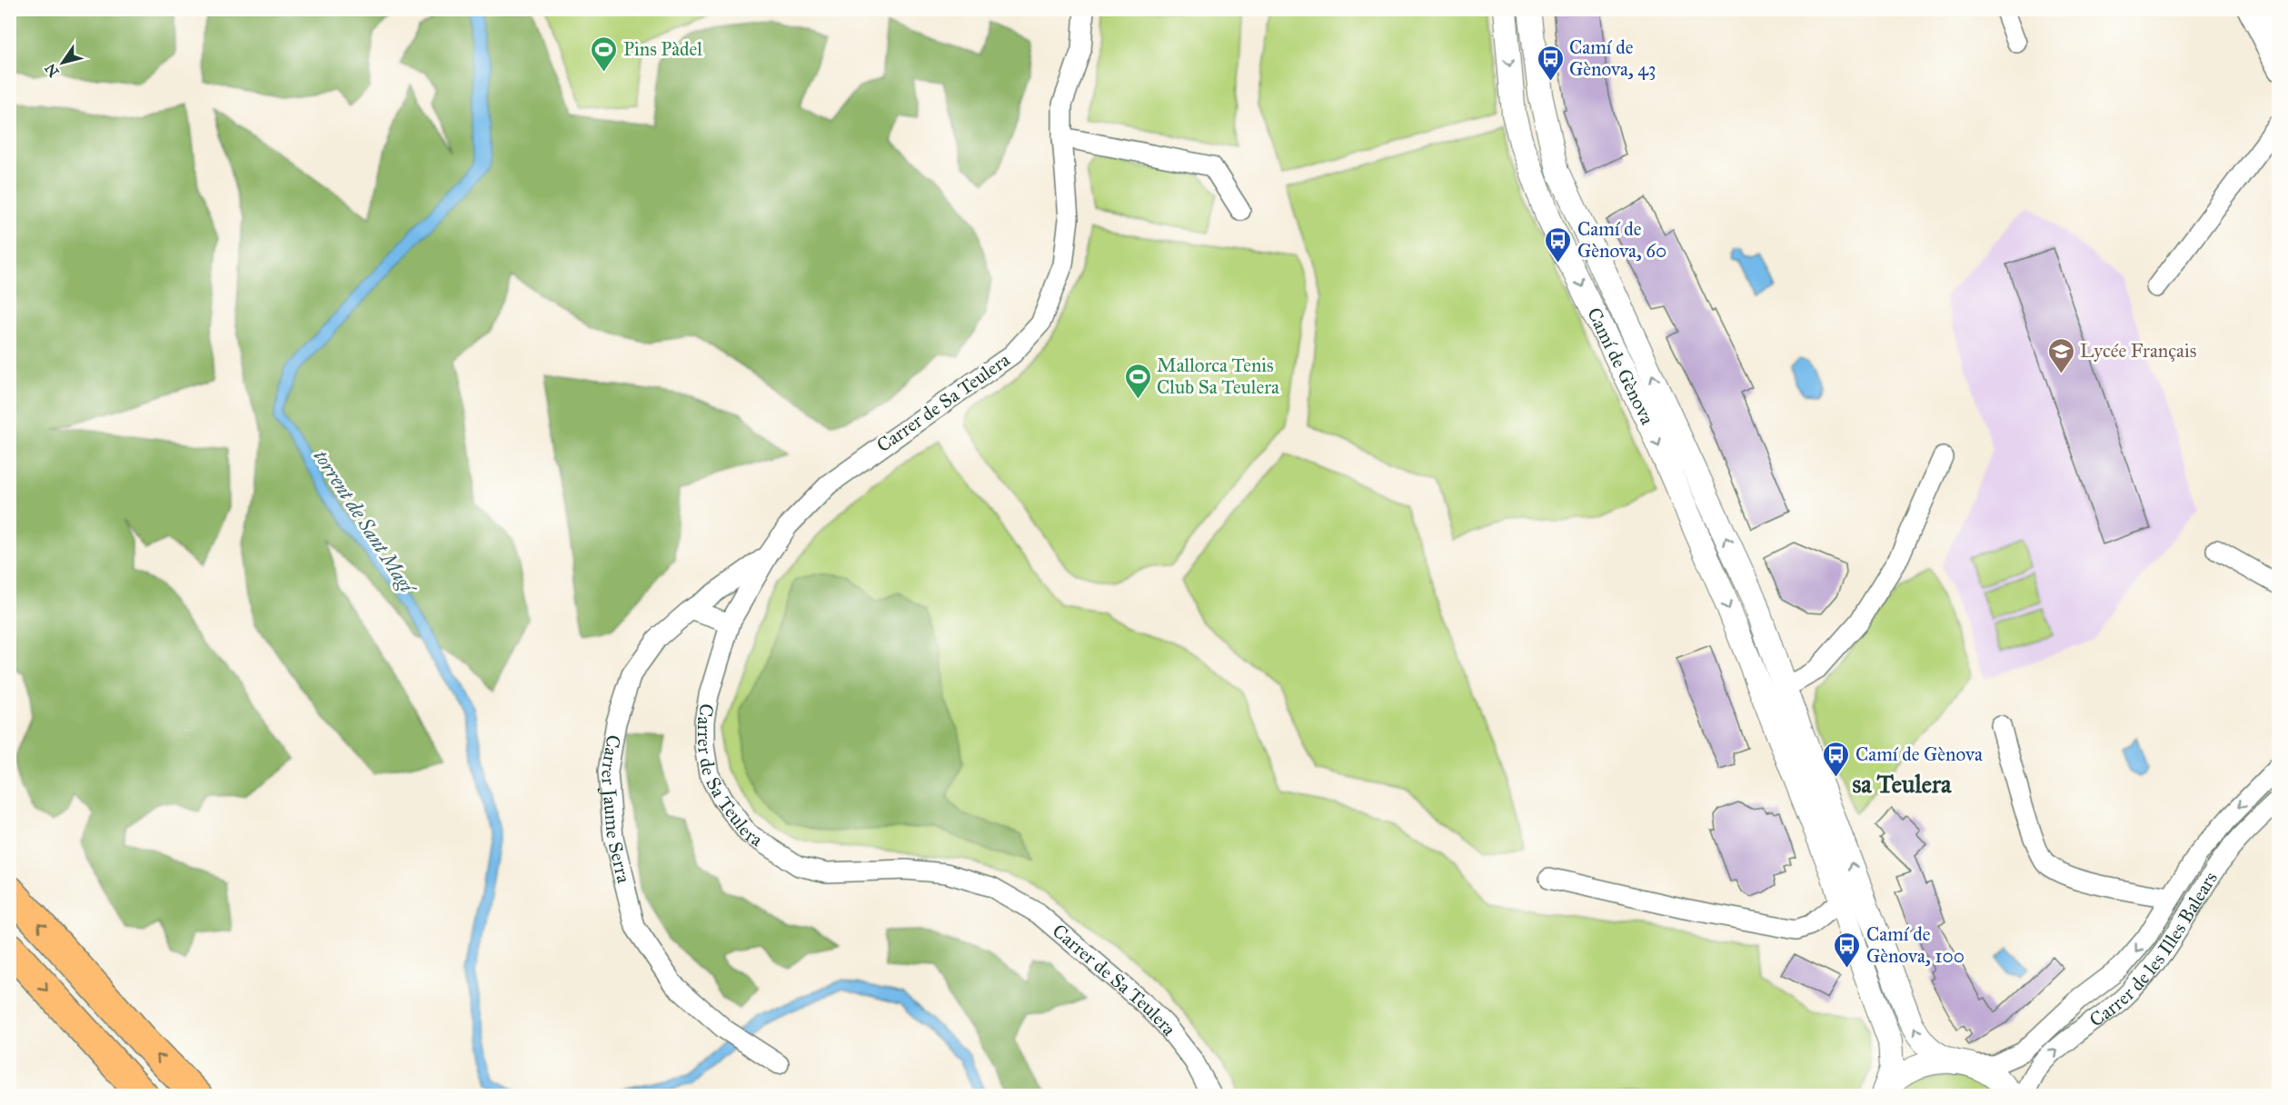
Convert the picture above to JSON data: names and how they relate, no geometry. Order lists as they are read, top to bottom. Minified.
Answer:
{"streets":{"street":["Camí de Gènova","Carrer de Sa Teulera","Carrer Jaume Serra","Carrer de les Illes Balears"]},"crossings":[["Camí de Gènova","Carrer de les Illes Balears"],["Carrer de Sa Teulera","Carrer Jaume Serra"]],"districts":["sa Teulera"],"water":["torrent de Sant Magí"],"places":{"sports":["Pins Pàdel","Mallorca Tenis Club Sa Teulera"],"bus stop":["Camí de Gènova, 43","Camí de Gènova, 60","Camí de Gènova","Camí de Gènova, 100"],"school or university":["Lycée Français"]},"north":"bottom left"}
